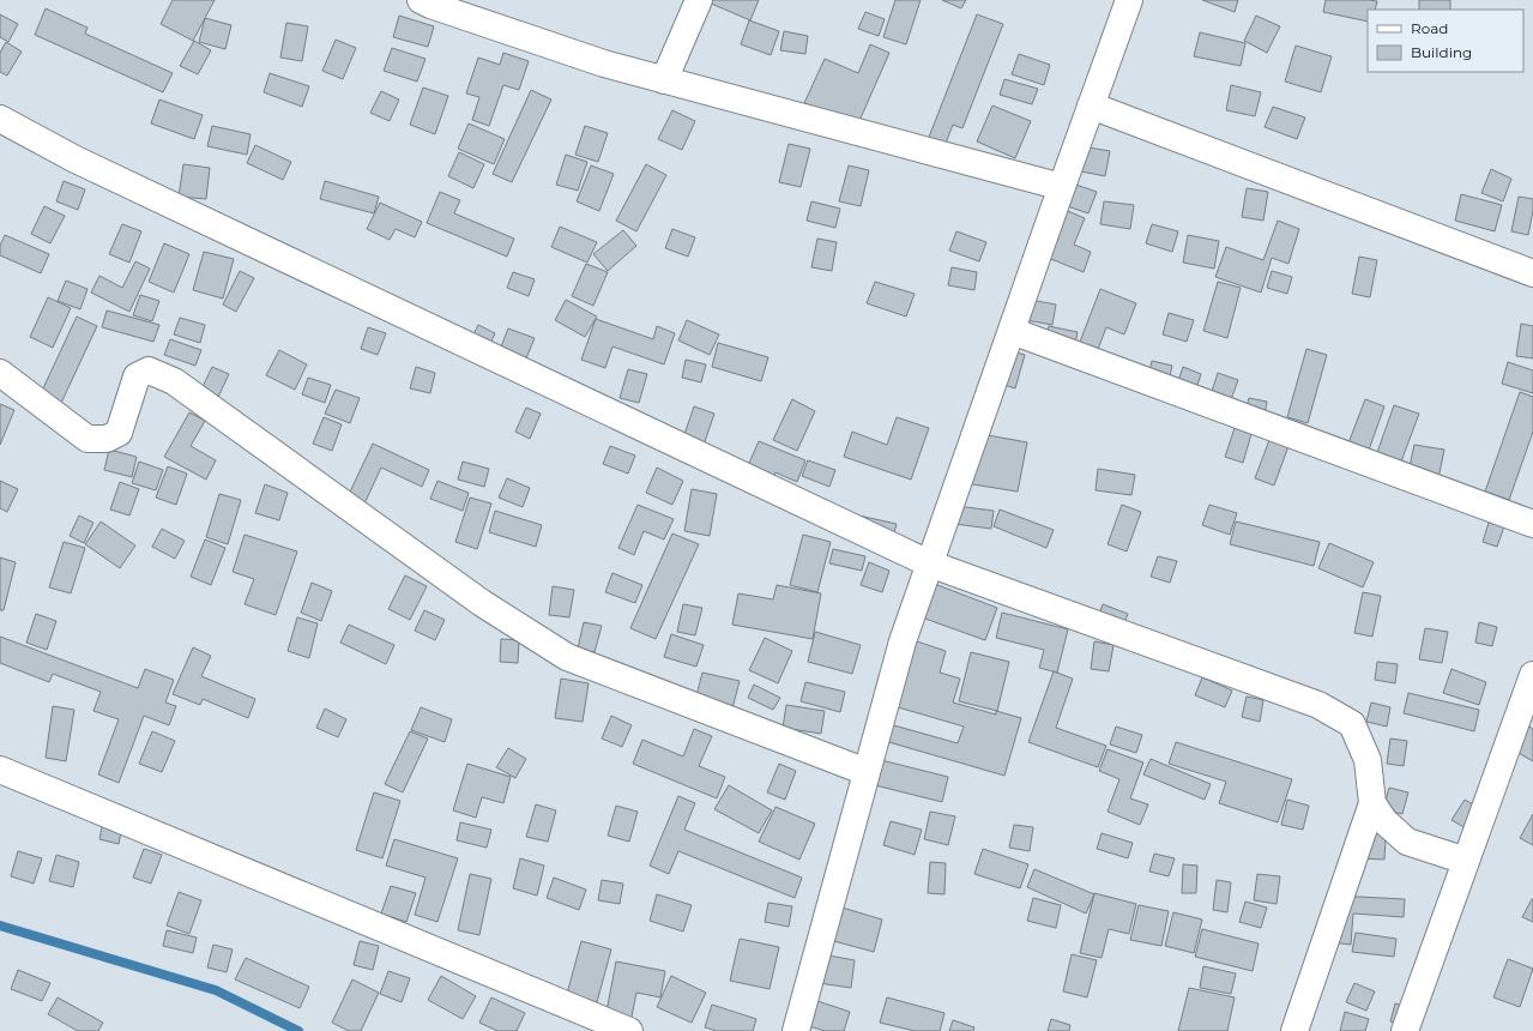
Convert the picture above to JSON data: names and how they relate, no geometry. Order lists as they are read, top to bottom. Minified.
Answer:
{"legend":["Road","Building"]}
